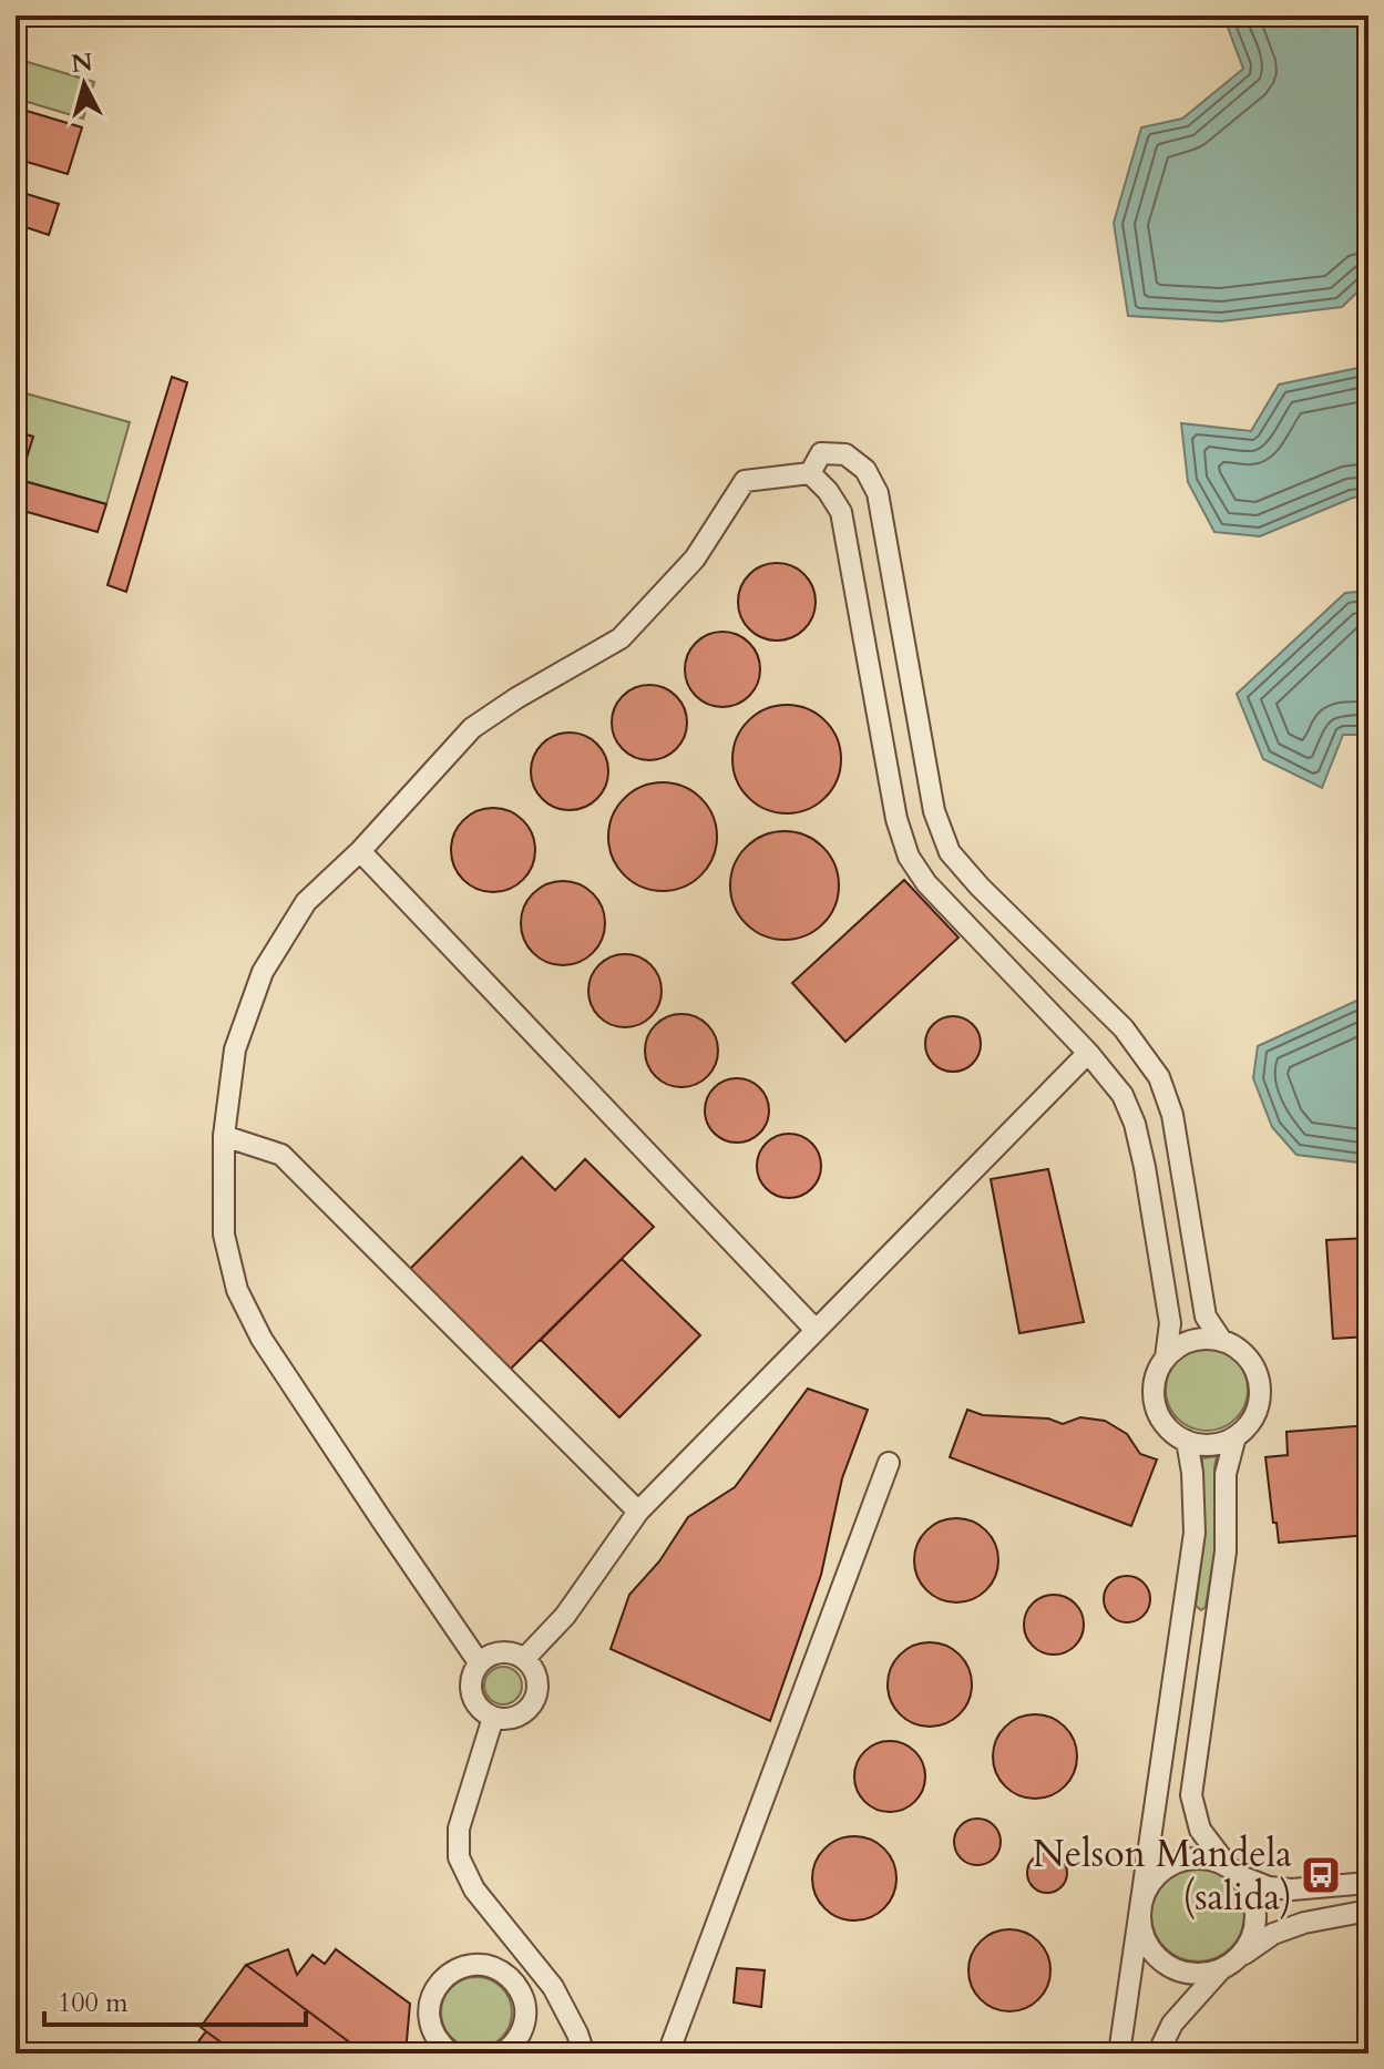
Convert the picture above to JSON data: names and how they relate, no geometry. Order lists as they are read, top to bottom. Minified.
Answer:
{"places":{"bus stop":["Nelson Mandela (salida)"]},"scale_bar":"100 m","north":"top"}
